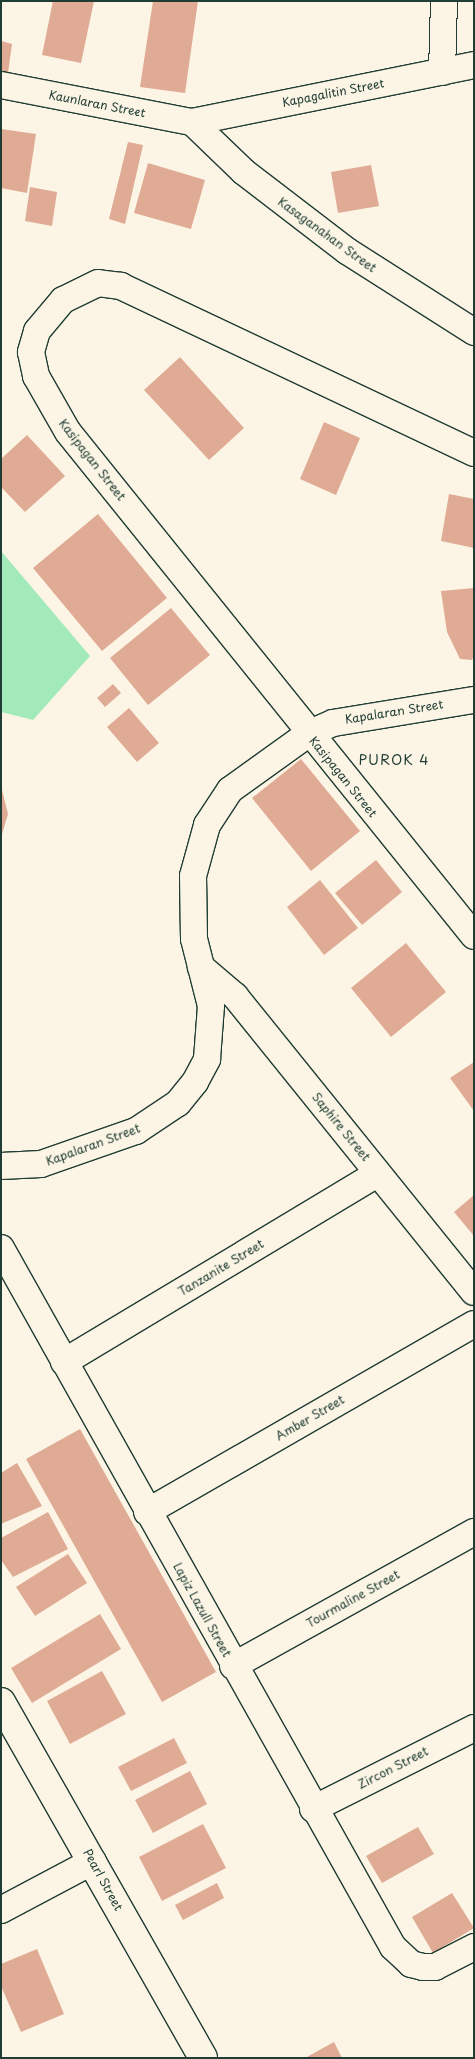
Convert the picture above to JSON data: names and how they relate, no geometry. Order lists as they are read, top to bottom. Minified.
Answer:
{"streets":{"street":["Kapagalitin Street","Kaunlaran Street","Kasaganahan Street","Kasipagan Street","Kapalaran Street","Saphire Street","Tanzanite Street","Amber Street","Tourmaline Street","Lapiz Lazull Street","Zircon Street","Pearl Street"]},"crossings":[["Kapagalitin Street","Kaunlaran Street"],["Kapagalitin Street","Kasaganahan Street"],["Kaunlaran Street","Kasaganahan Street"],["Kasipagan Street","Kapalaran Street"],["Kapalaran Street","Saphire Street"],["Saphire Street","Tanzanite Street"],["Tanzanite Street","Lapiz Lazull Street"],["Amber Street","Lapiz Lazull Street"],["Tourmaline Street","Lapiz Lazull Street"],["Lapiz Lazull Street","Zircon Street"]],"districts":["PUROK 4"]}
